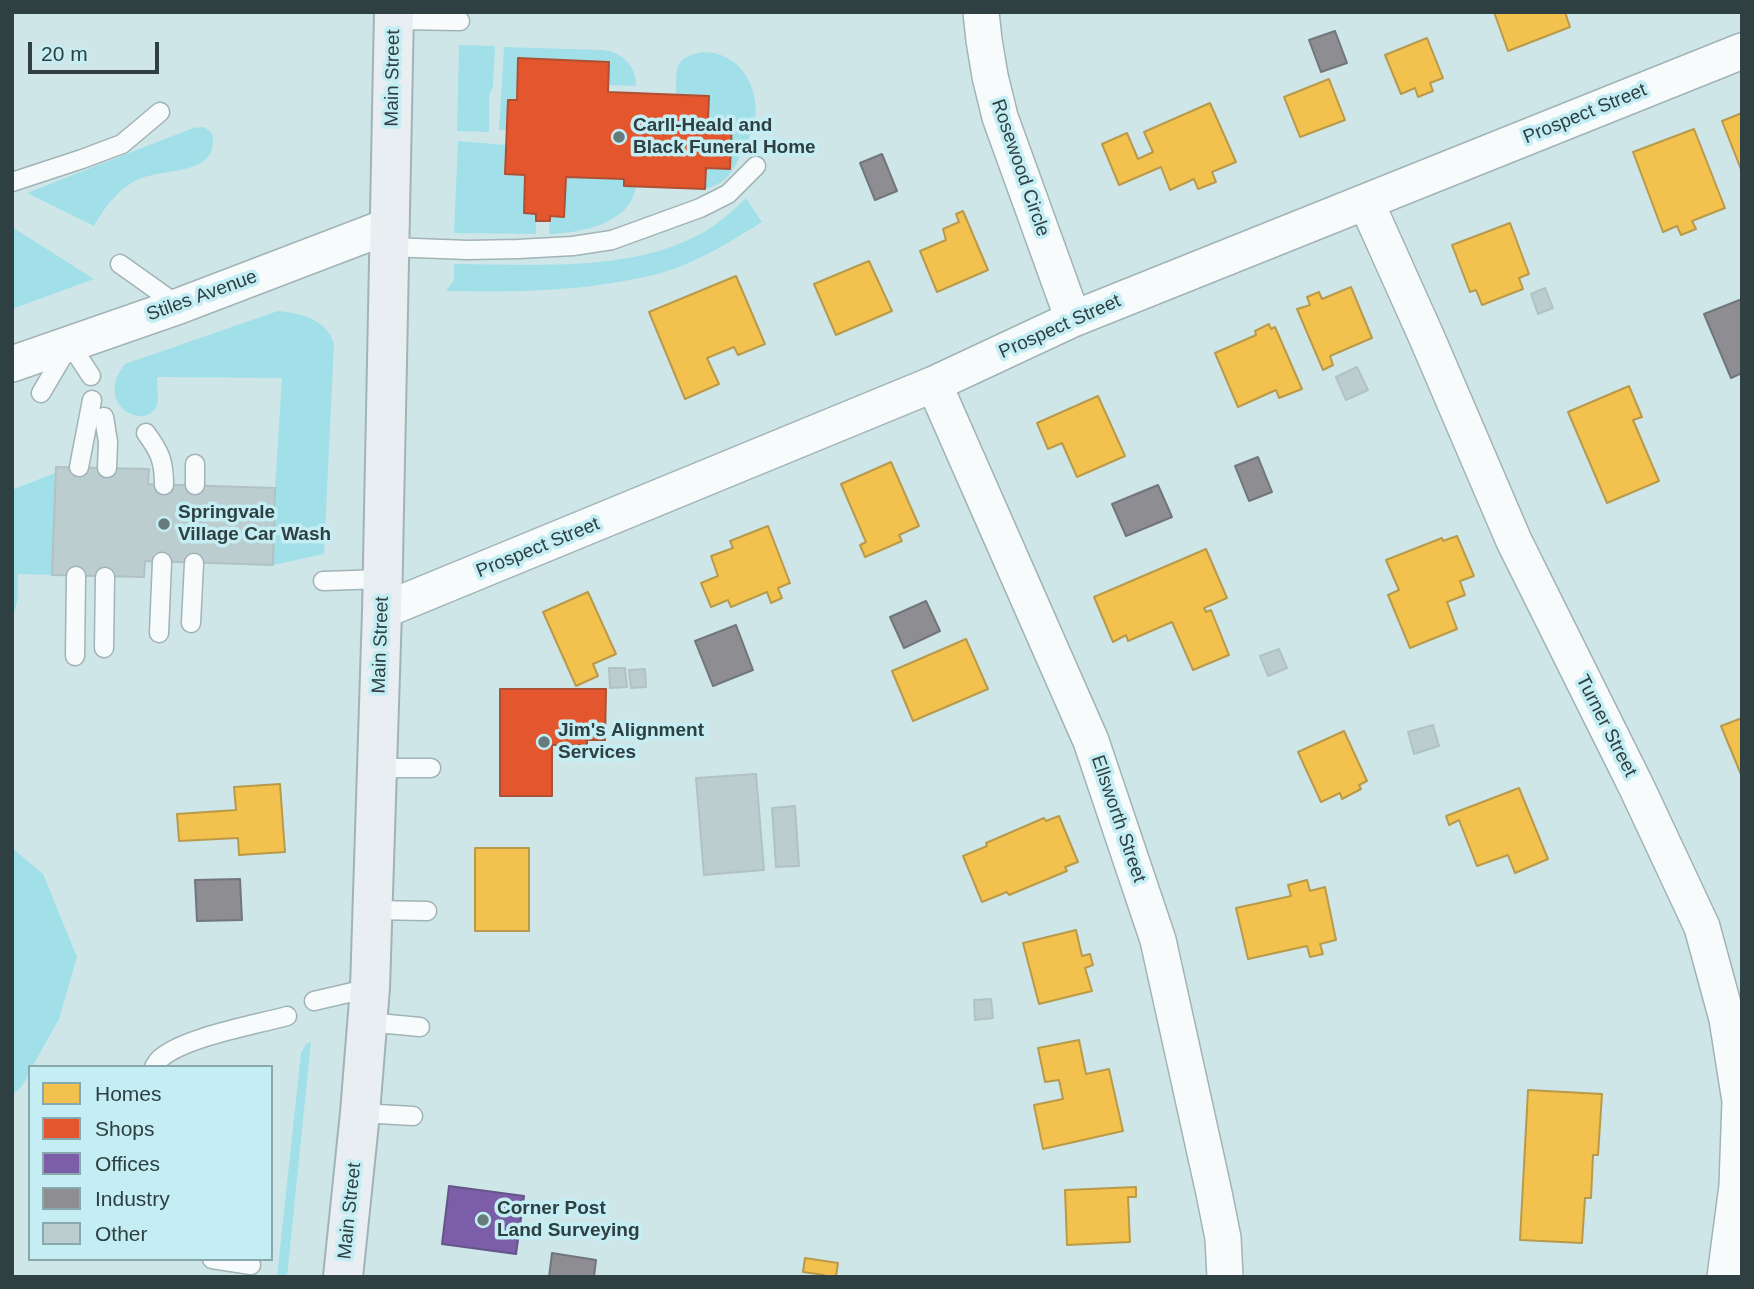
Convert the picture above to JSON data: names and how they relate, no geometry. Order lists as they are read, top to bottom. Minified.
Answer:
{"streets":{"main road":["Main Street"],"street":["Prospect Street","Rosewood Circle","Stiles Avenue","Turner Street","Ellsworth Street"]},"crossings":[["Main Street","Prospect Street"],["Main Street","Stiles Avenue"],["Prospect Street","Rosewood Circle"],["Prospect Street","Turner Street"],["Prospect Street","Ellsworth Street"]],"places":["Carll-Heald and Black Funeral Home","Springvale Village Car Wash","Jim's Alignment Services","Corner Post Land Surveying"],"legend":["Homes","Shops","Offices","Industry","Other"],"scale_bar":"20 m"}
